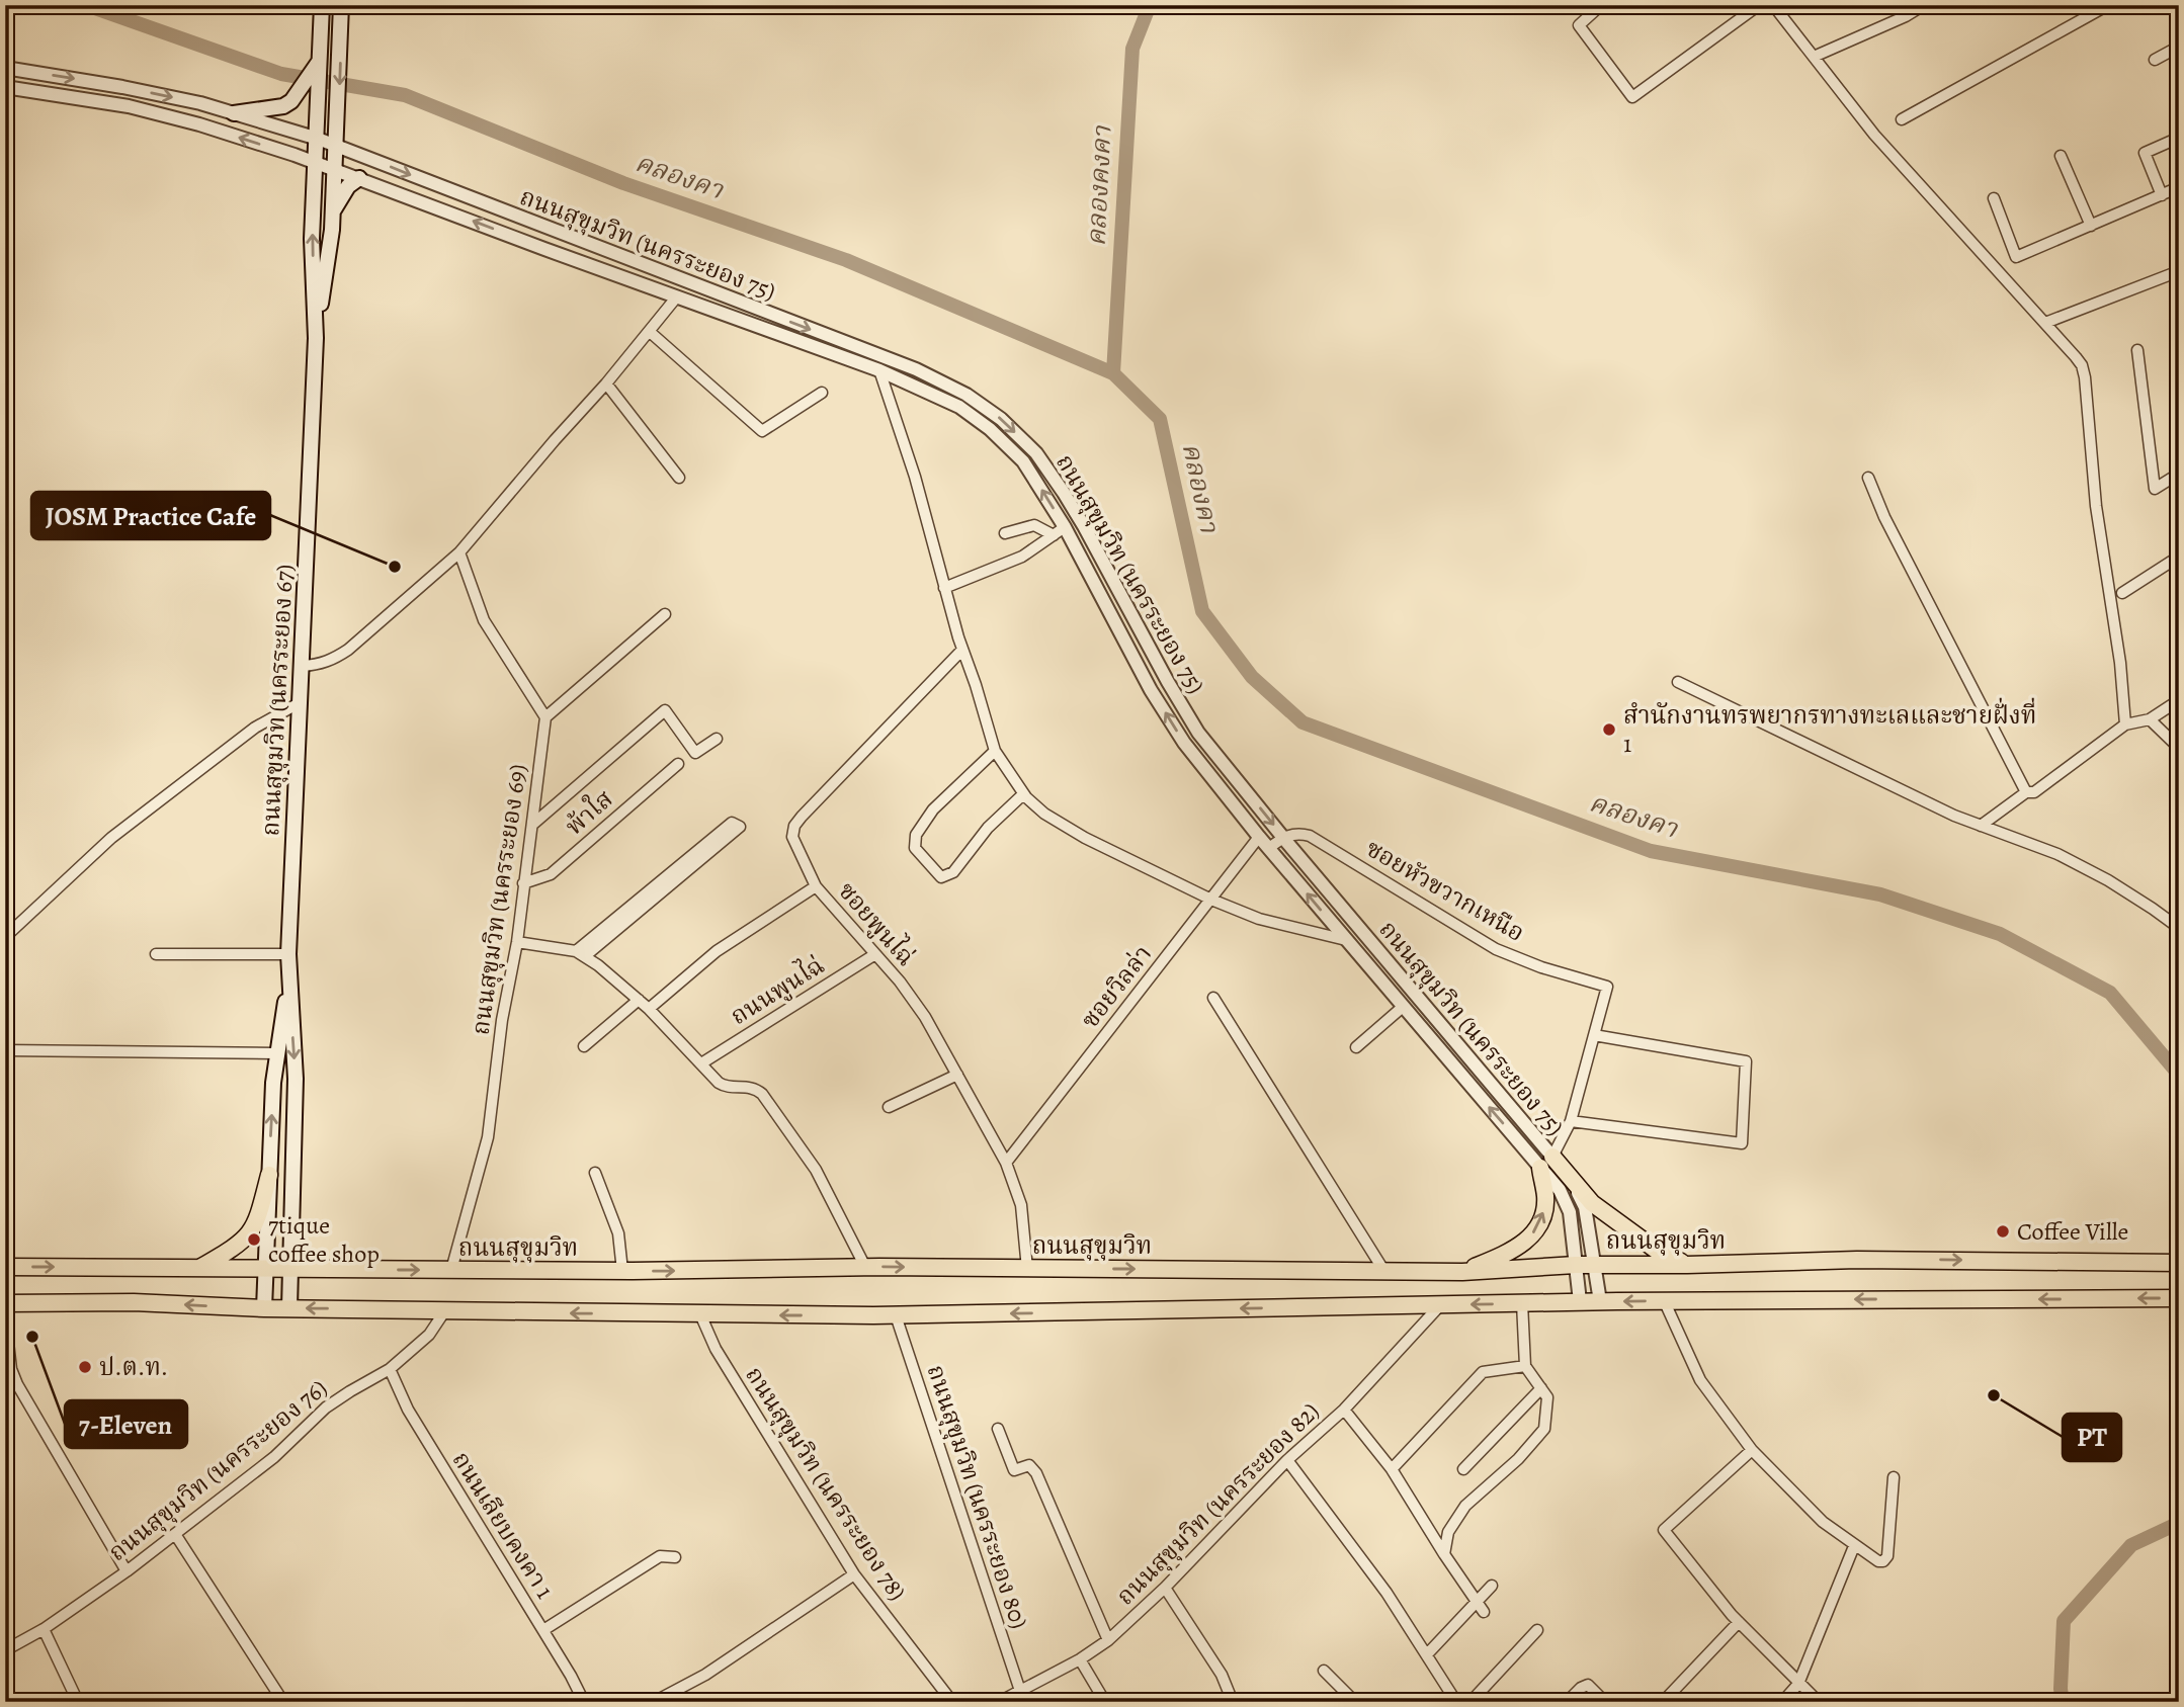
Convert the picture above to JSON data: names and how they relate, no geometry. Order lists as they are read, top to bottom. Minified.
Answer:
{"streets":{"main road":["ถนนสุขุมวิท (นครระยอง 67)","ถนนสุขุมวิท"],"street":["ถนนสุขุมวิท (นครระยอง 75)","พ้าใส","ซอยหัวขวากเหนือ","ถนนสุขุมวิท (นครระยอง 69)","ซอยพูนไฉ่","ซอยวิลล่า","ถนนพูนไฉ่","ถนนสุขุมวิท (นครระยอง 76)","ถนนสุขุมวิท (นครระยอง 78)","ถนนสุขุมวิท (นครระยอง 80)","ถนนสุขุมวิท (นครระยอง 82)","ถนนเลียบคงคา 1"]},"crossings":[["ถนนสุขุมวิท (นครระยอง 75)","ถนนสุขุมวิท (นครระยอง 67)"],["ถนนสุขุมวิท (นครระยอง 75)","ซอยหัวขวากเหนือ"],["ถนนสุขุมวิท (นครระยอง 75)","ซอยวิลล่า"],["ถนนสุขุมวิท (นครระยอง 75)","ถนนสุขุมวิท"],["ถนนสุขุมวิท (นครระยอง 67)","ถนนสุขุมวิท"],["พ้าใส","ถนนสุขุมวิท (นครระยอง 69)"],["ถนนสุขุมวิท (นครระยอง 69)","ถนนสุขุมวิท"],["ซอยพูนไฉ่","ซอยวิลล่า"],["ซอยพูนไฉ่","ถนนพูนไฉ่"],["ซอยพูนไฉ่","ถนนสุขุมวิท"],["ถนนสุขุมวิท (นครระยอง 76)","ถนนเลียบคงคา 1"],["ถนนสุขุมวิท (นครระยอง 80)","ถนนสุขุมวิท (นครระยอง 82)"]],"water":["คลองคา","คลองคงคา"],"places":["JOSM Practice Cafe","สำนักงานทรพยากรทางทะเลและชายฝั่งที่ 1","Coffee Ville","7tique coffee shop","7-Eleven","ป.ต.ท.","PT"]}
